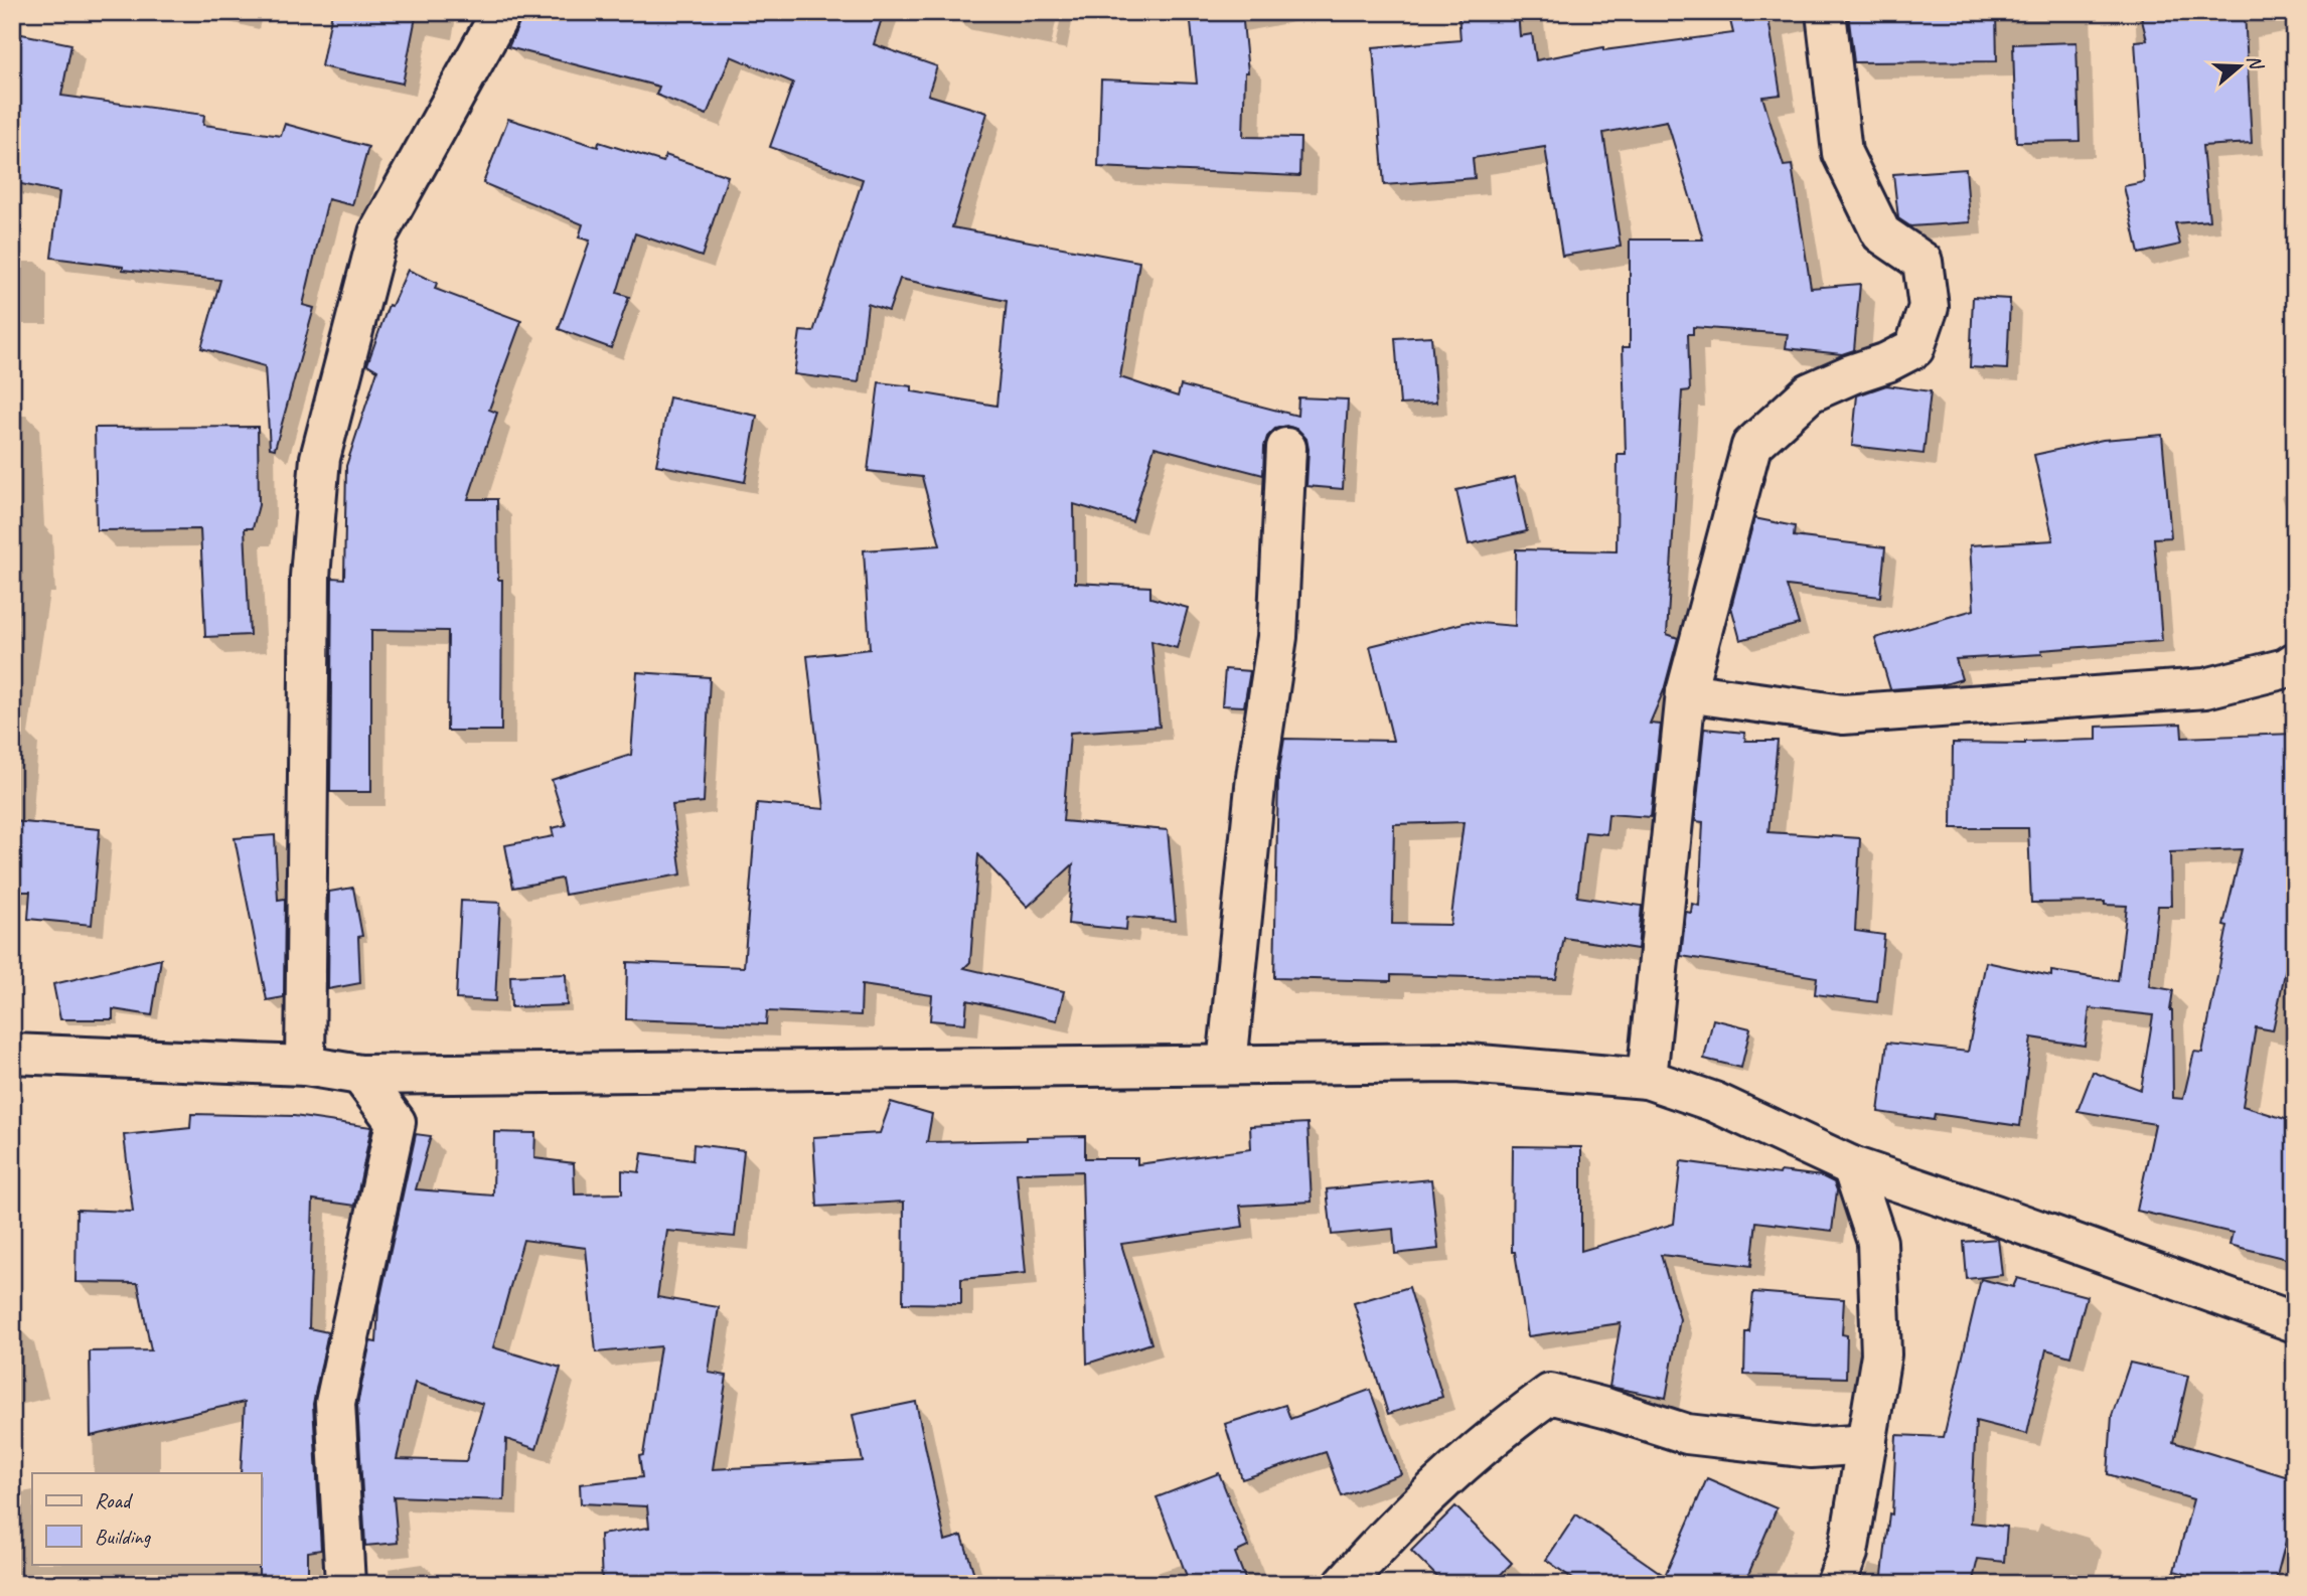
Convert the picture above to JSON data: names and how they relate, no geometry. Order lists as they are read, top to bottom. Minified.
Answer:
{"legend":["Road","Building"],"north":"right"}
